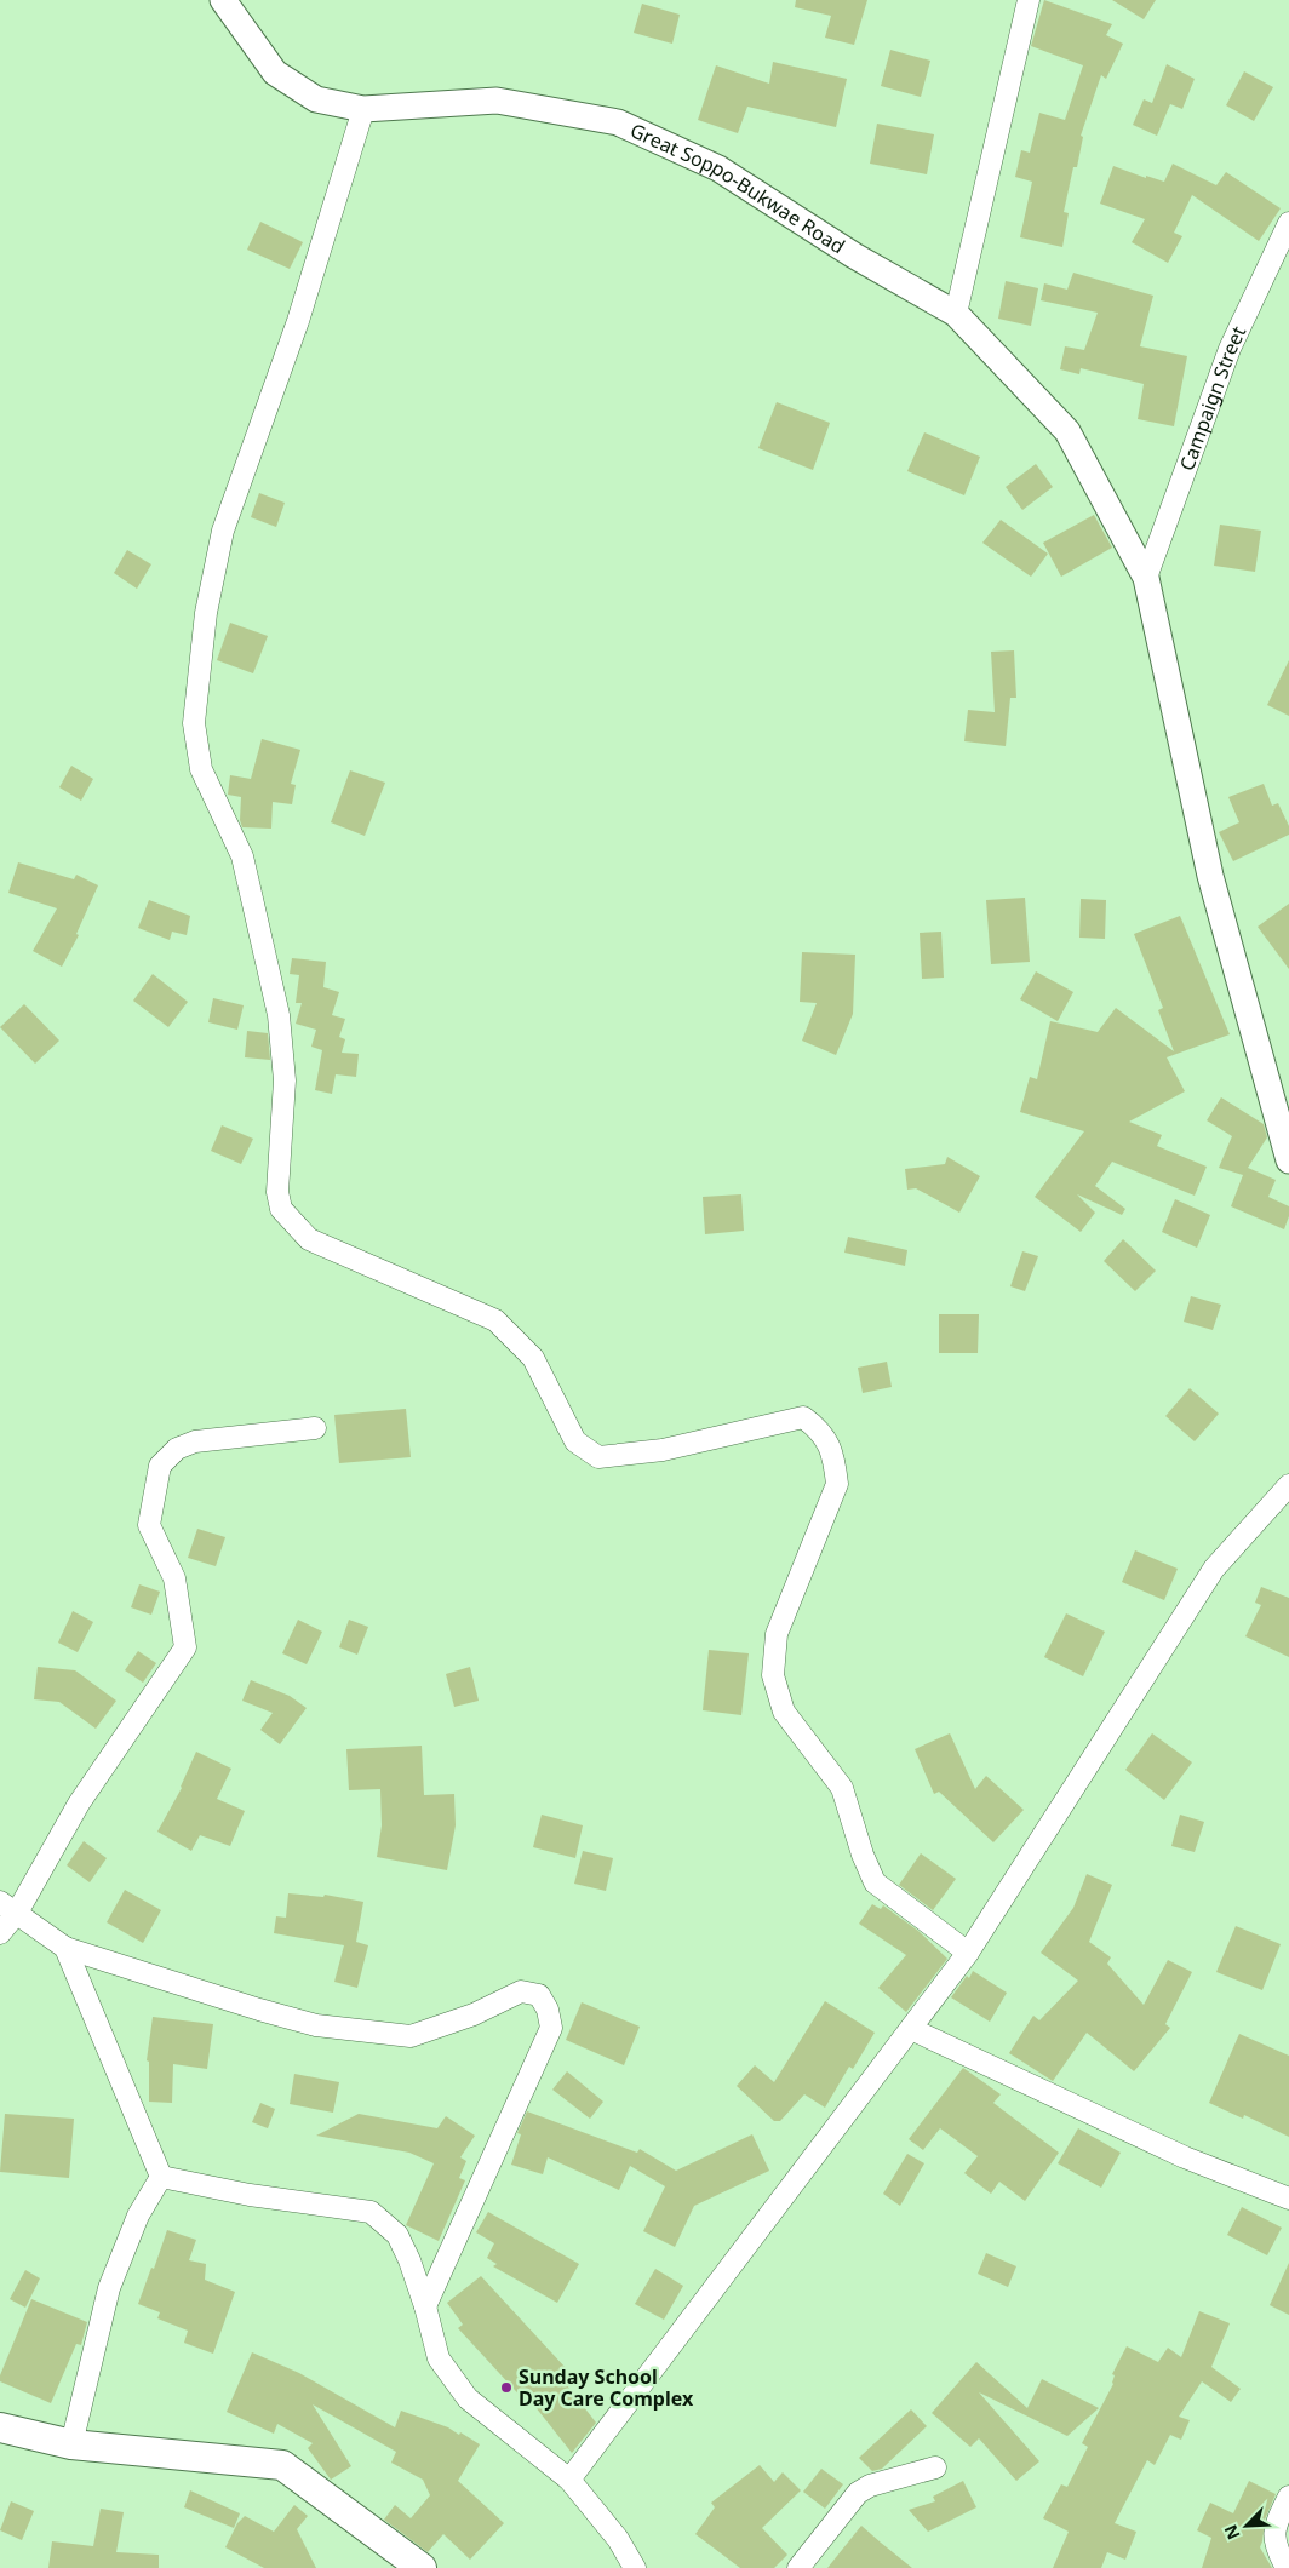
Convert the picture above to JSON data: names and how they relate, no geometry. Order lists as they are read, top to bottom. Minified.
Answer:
{"streets":{"street":["Great Soppo-Bukwae Road","Campaign Street"]},"crossings":[["Great Soppo-Bukwae Road","Campaign Street"]],"places":["Sunday School Day Care Complex"],"north":"bottom left"}
